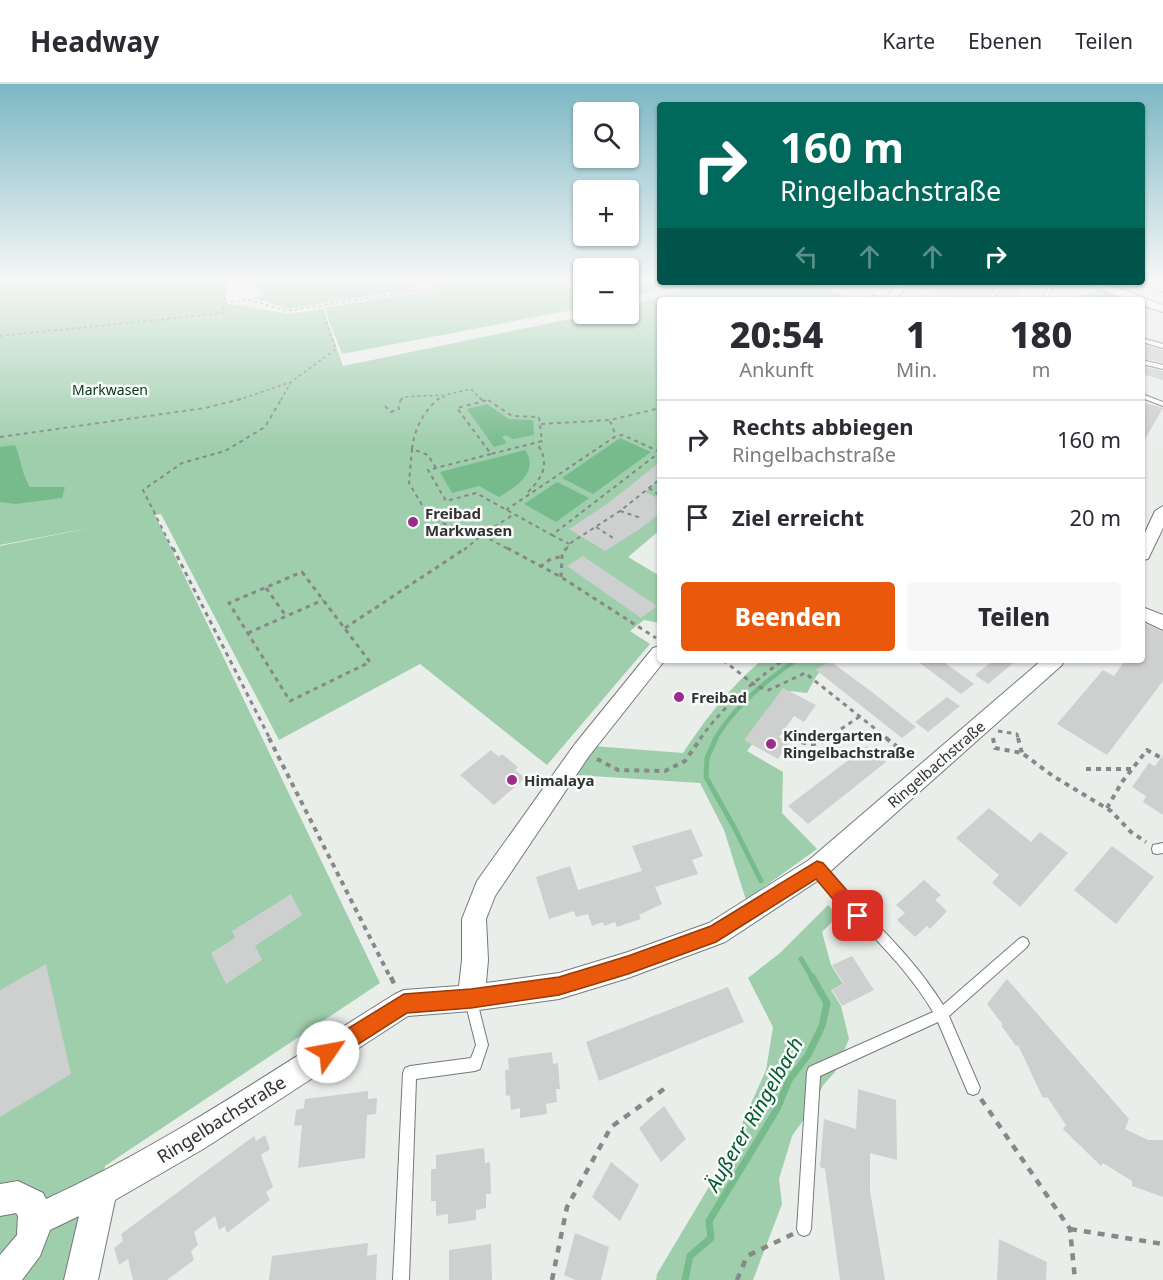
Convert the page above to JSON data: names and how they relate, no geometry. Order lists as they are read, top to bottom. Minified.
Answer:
{"streets":{"street":["Ringelbachstraße"]},"water":["Äußerer Ringelbach"],"parks":["Markwasen"],"places":["Freibad Markwasen","Freibad","Kindergarten Ringelbachstraße","Himalaya"],"page":{"header":"Headway","nav":["Karte","Ebenen","Teilen"],"map_buttons":["+","−"],"turn":["160 m","Ringelbachstraße"],"eta":["20:54","Ankunft","1","Min.","180","m"],"list":[{"name":"Rechts abbiegen","note":"Ringelbachstraße","value":"160 m"},{"name":"Ziel erreicht","value":"20 m"}],"buttons":["Beenden","Teilen"]}}
